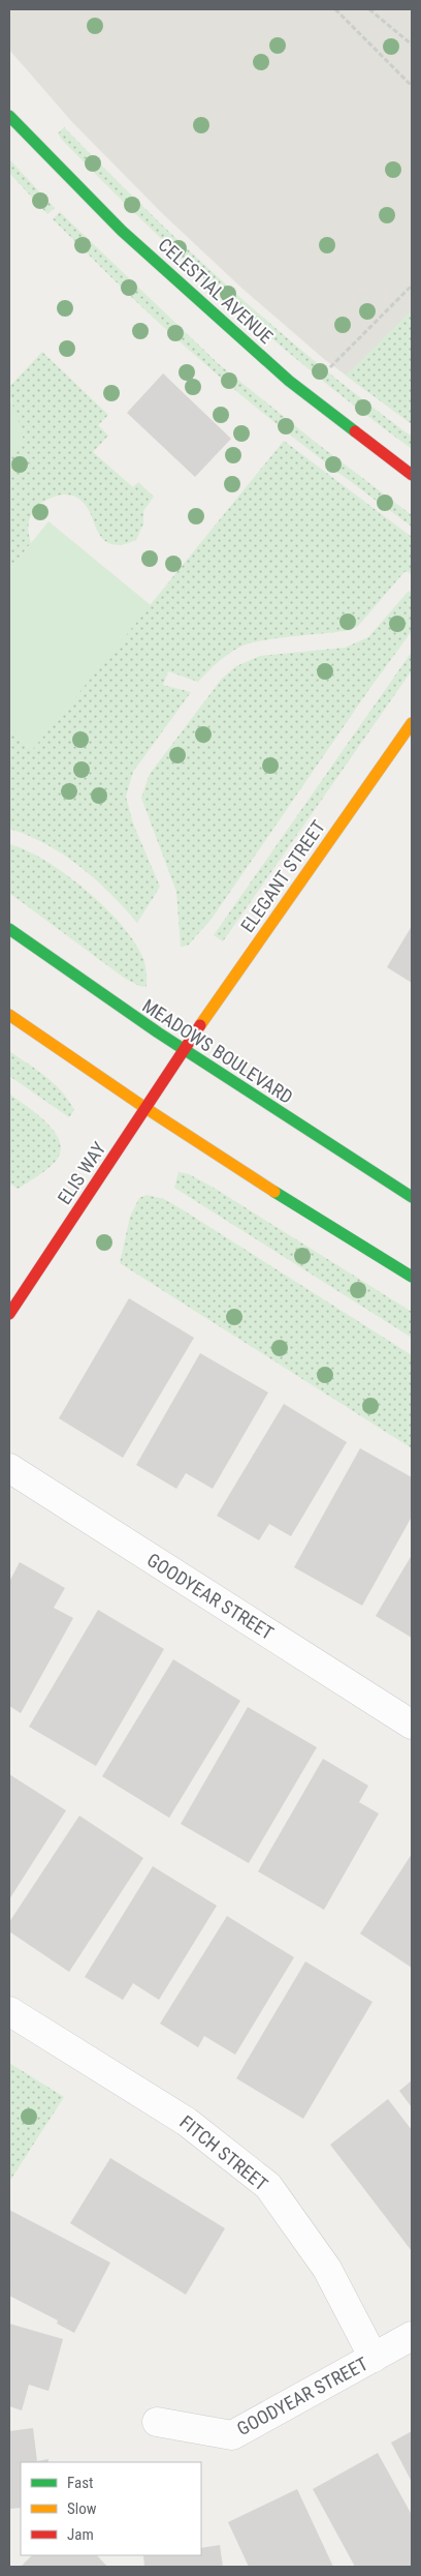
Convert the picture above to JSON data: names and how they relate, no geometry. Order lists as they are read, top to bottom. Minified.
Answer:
{"streets":{"street":["CELESTIAL AVENUE","ELEGANT STREET","MEADOWS BOULEVARD","ELIS WAY","GOODYEAR STREET","FITCH STREET"]},"crossings":[["ELEGANT STREET","MEADOWS BOULEVARD"],["ELEGANT STREET","ELIS WAY"],["MEADOWS BOULEVARD","ELIS WAY"],["GOODYEAR STREET","FITCH STREET"]],"legend":["Fast","Slow","Jam"]}
